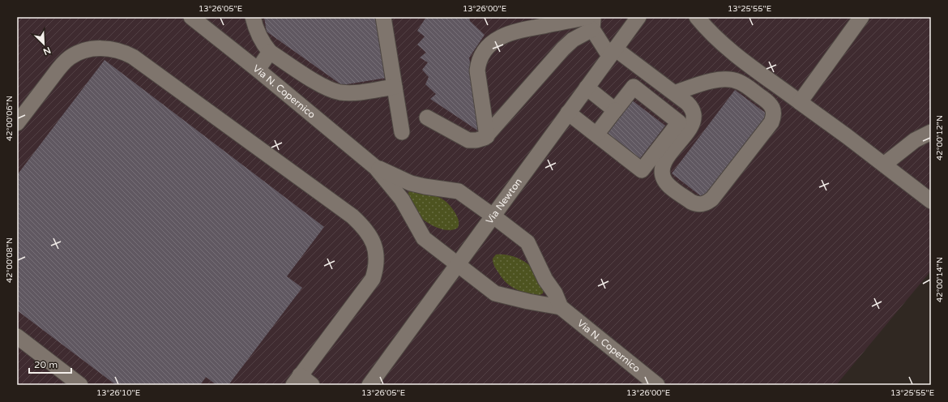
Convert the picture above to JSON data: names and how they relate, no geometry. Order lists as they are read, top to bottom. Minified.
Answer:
{"streets":{"street":["Via N. Copernico","Via Newton"]},"scale_bar":"20 m","north":"bottom right","coordinates":["13°26'05\"E","13°26'00\"E","13°25'55\"E","42°00'06\"N","42°00'12\"N","42°00'08\"N","42°00'14\"N","13°26'10\"E"]}
